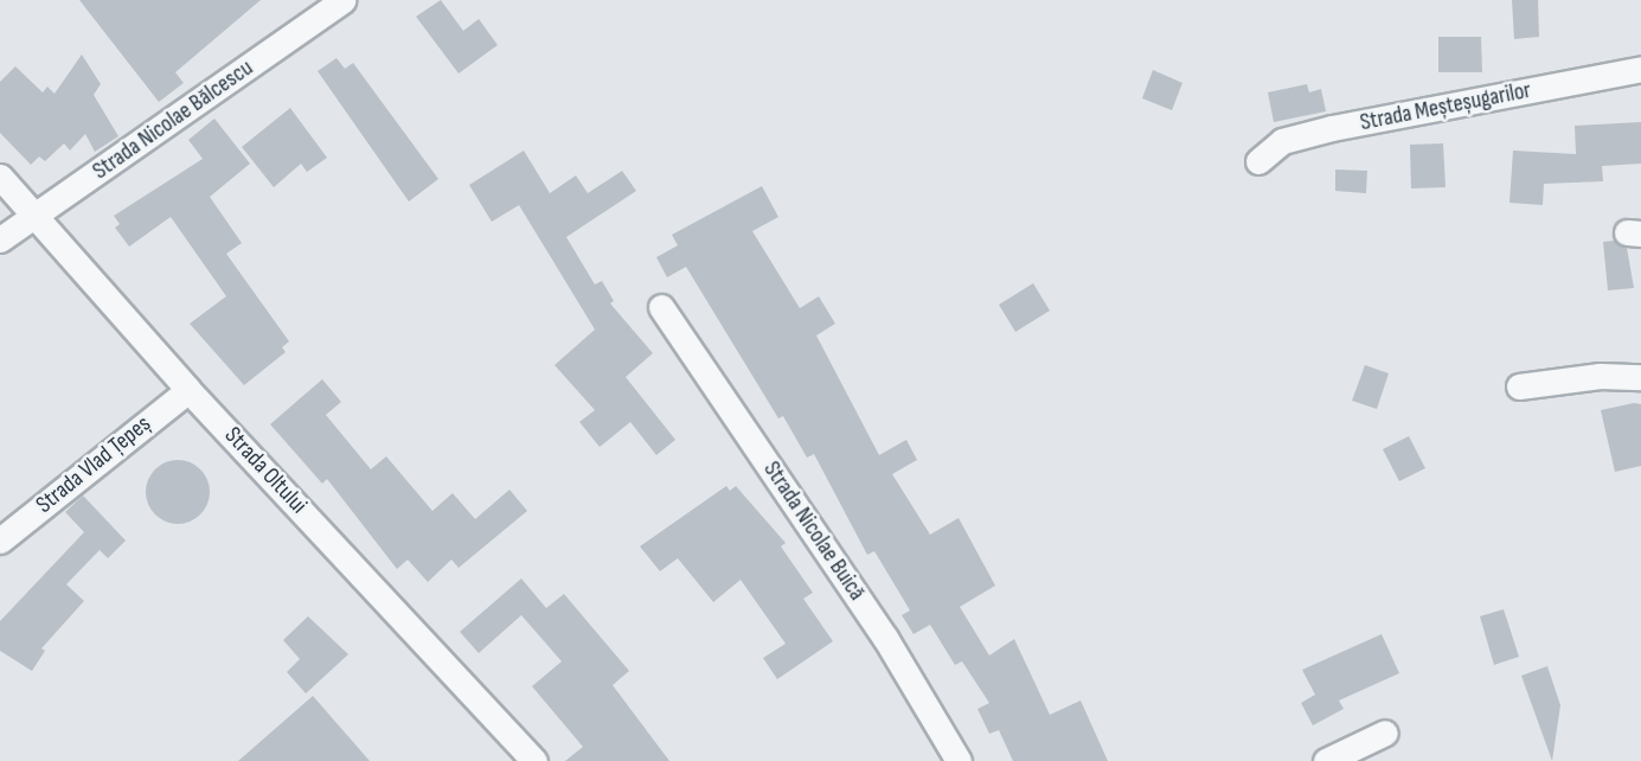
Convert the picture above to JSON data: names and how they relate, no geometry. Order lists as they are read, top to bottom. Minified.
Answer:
{"streets":{"street":["Strada Meșteșugarilor","Strada Nicolae Bălcescu","Strada Vlad Țepeș","Strada Oltului","Strada Nicolae Buică"]},"crossings":[["Strada Nicolae Bălcescu","Strada Oltului"],["Strada Vlad Țepeș","Strada Oltului"]]}
